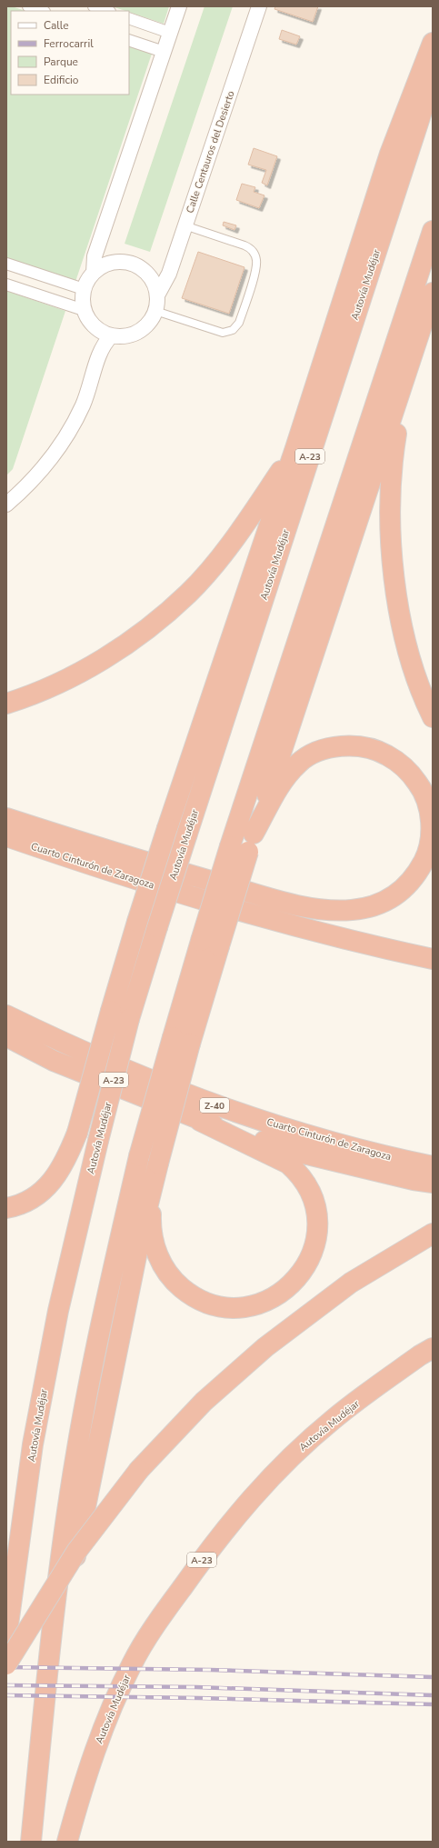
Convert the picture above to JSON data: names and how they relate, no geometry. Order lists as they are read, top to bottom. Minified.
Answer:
{"streets":{"highway":["Autovía Mudéjar","A-23","Cuarto Cinturón de Zaragoza","Z-40"],"street":["Calle Centauros del Desierto"]},"legend":["Calle","Ferrocarril","Parque","Edificio"]}
